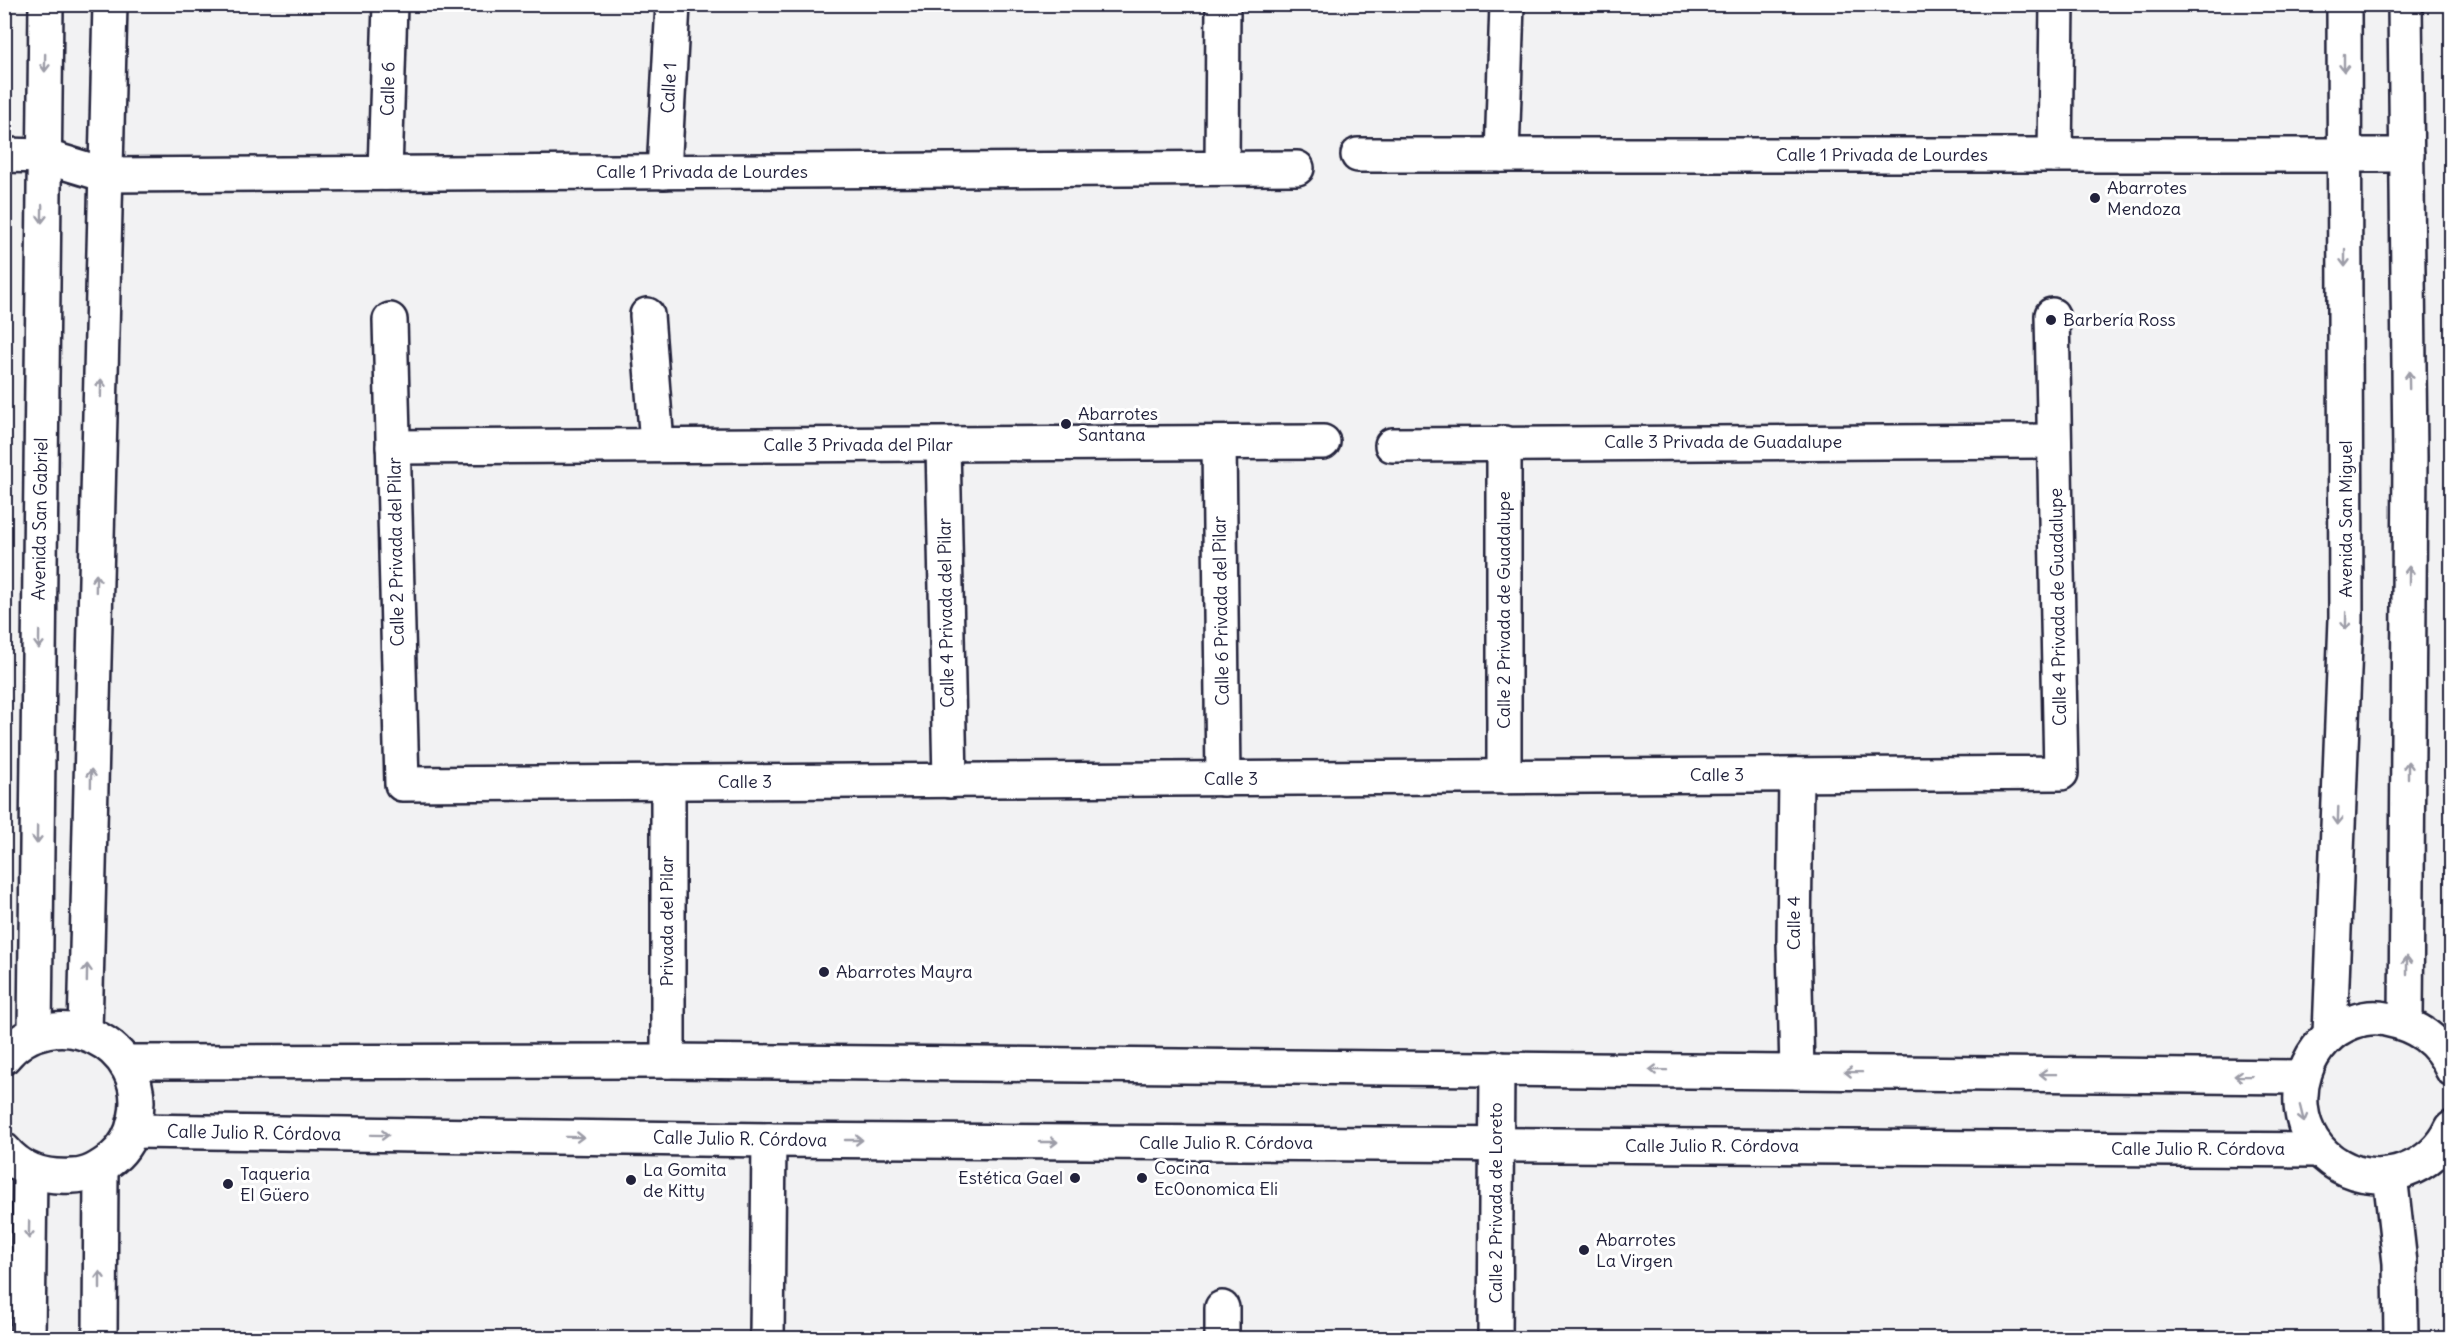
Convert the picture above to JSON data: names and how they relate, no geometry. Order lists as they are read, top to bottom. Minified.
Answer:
{"streets":{"street":["Calle 1","Calle 6","Calle 1 Privada de Lourdes","Calle 3 Privada de Guadalupe","Calle 3 Privada del Pilar","Avenida San Gabriel","Avenida San Miguel","Calle 2 Privada del Pilar","Calle 4 Privada de Guadalupe","Calle 2 Privada de Guadalupe","Calle 6 Privada del Pilar","Calle 4 Privada del Pilar","Calle 3","Privada del Pilar","Calle 4","Calle Julio R. Córdova","Calle 2 Privada de Loreto"]},"crossings":[["Calle 1","Calle 1 Privada de Lourdes"],["Calle 6","Calle 1 Privada de Lourdes"],["Calle 1 Privada de Lourdes","Avenida San Gabriel"],["Calle 1 Privada de Lourdes","Avenida San Miguel"],["Calle 3 Privada de Guadalupe","Calle 4 Privada de Guadalupe"],["Calle 3 Privada de Guadalupe","Calle 2 Privada de Guadalupe"],["Calle 3 Privada del Pilar","Calle 2 Privada del Pilar"],["Calle 3 Privada del Pilar","Calle 6 Privada del Pilar"],["Calle 3 Privada del Pilar","Calle 4 Privada del Pilar"],["Calle 2 Privada del Pilar","Calle 3"],["Calle 4 Privada de Guadalupe","Calle 3"],["Calle 2 Privada de Guadalupe","Calle 3"],["Calle 6 Privada del Pilar","Calle 3"],["Calle 4 Privada del Pilar","Calle 3"],["Calle 3","Privada del Pilar"],["Calle 3","Calle 4"],["Calle Julio R. Córdova","Calle 2 Privada de Loreto"]],"places":["Abarrotes Mendoza","Barbería Ross","Abarrotes Santana","Abarrotes Mayra","Estética Gael","Cocina Ec0onomica Eli","La Gomita de Kitty","Taqueria El Güero","Abarrotes La Virgen"]}
